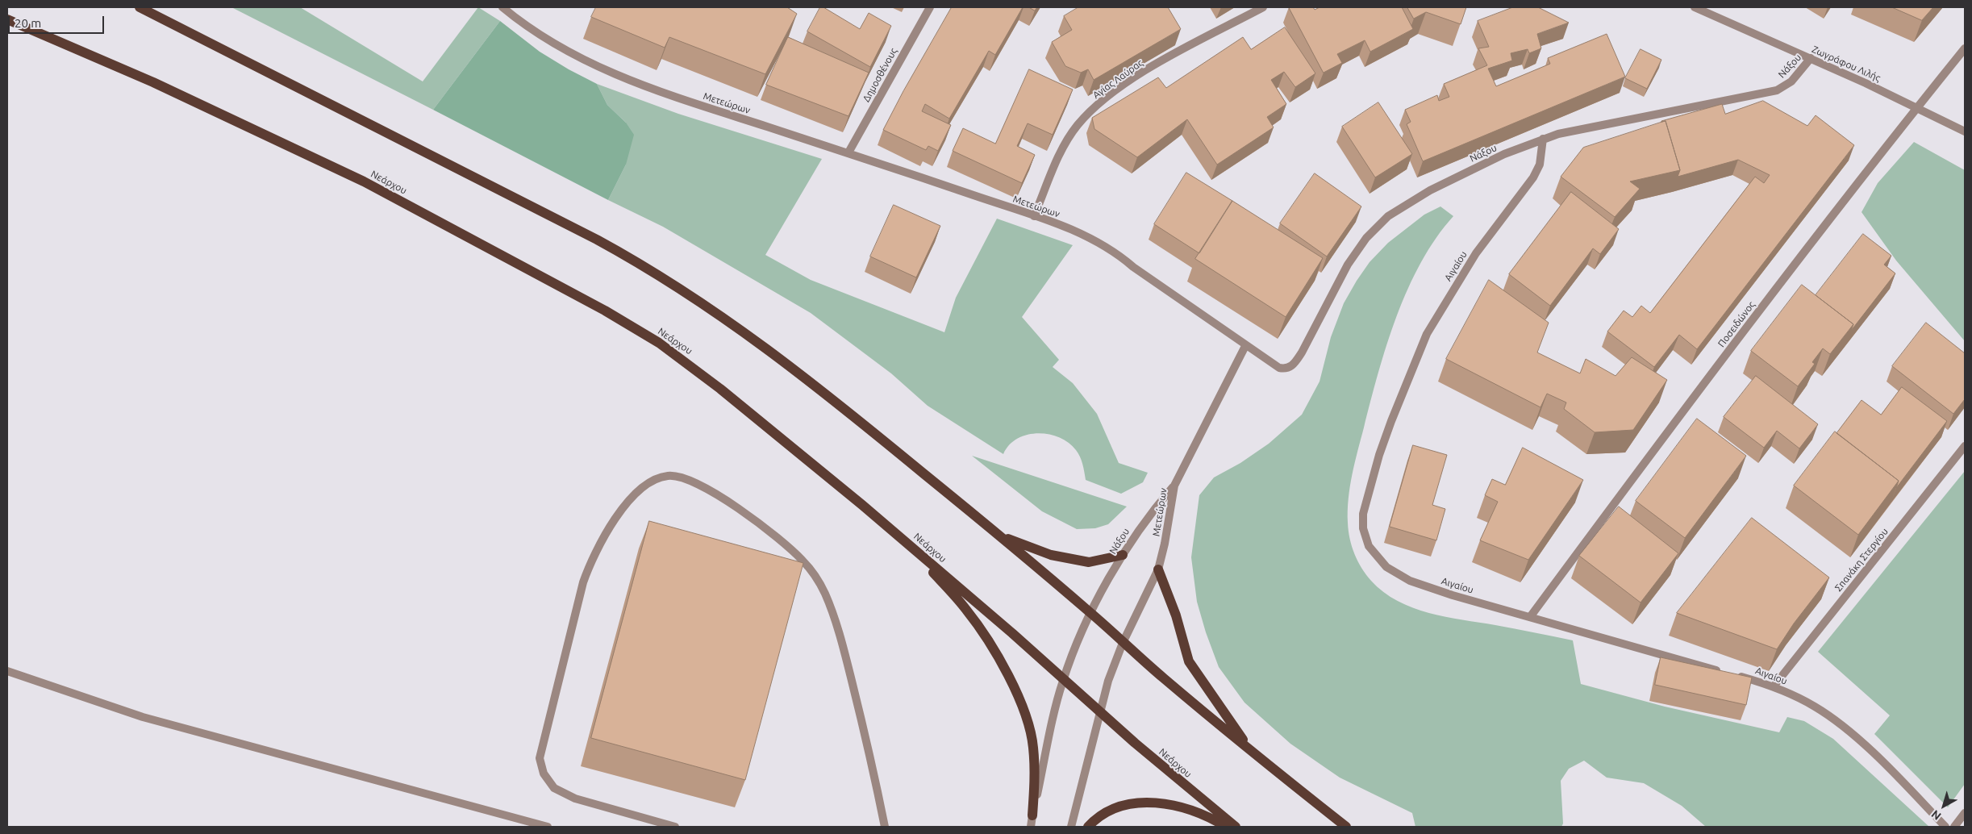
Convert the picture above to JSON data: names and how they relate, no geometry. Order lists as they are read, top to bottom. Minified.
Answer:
{"streets":{"main road":["Νεάρχου"],"street":["Ζωγράφου Λιλής","Νάξου","Δημοσθένους","Αγίας Λαύρας","Μετεώρων","Αιγαίου","Ποσειδώνος","Σπανάκη Στεργίου"]},"crossings":[["Ζωγράφου Λιλής","Νάξου"],["Ζωγράφου Λιλής","Ποσειδώνος"],["Νάξου","Μετεώρων"],["Νάξου","Νεάρχου"],["Νάξου","Αιγαίου"],["Δημοσθένους","Μετεώρων"],["Αγίας Λαύρας","Μετεώρων"],["Μετεώρων","Νεάρχου"],["Αιγαίου","Ποσειδώνος"],["Αιγαίου","Σπανάκη Στεργίου"]],"scale_bar":"20 m","north":"bottom left"}
